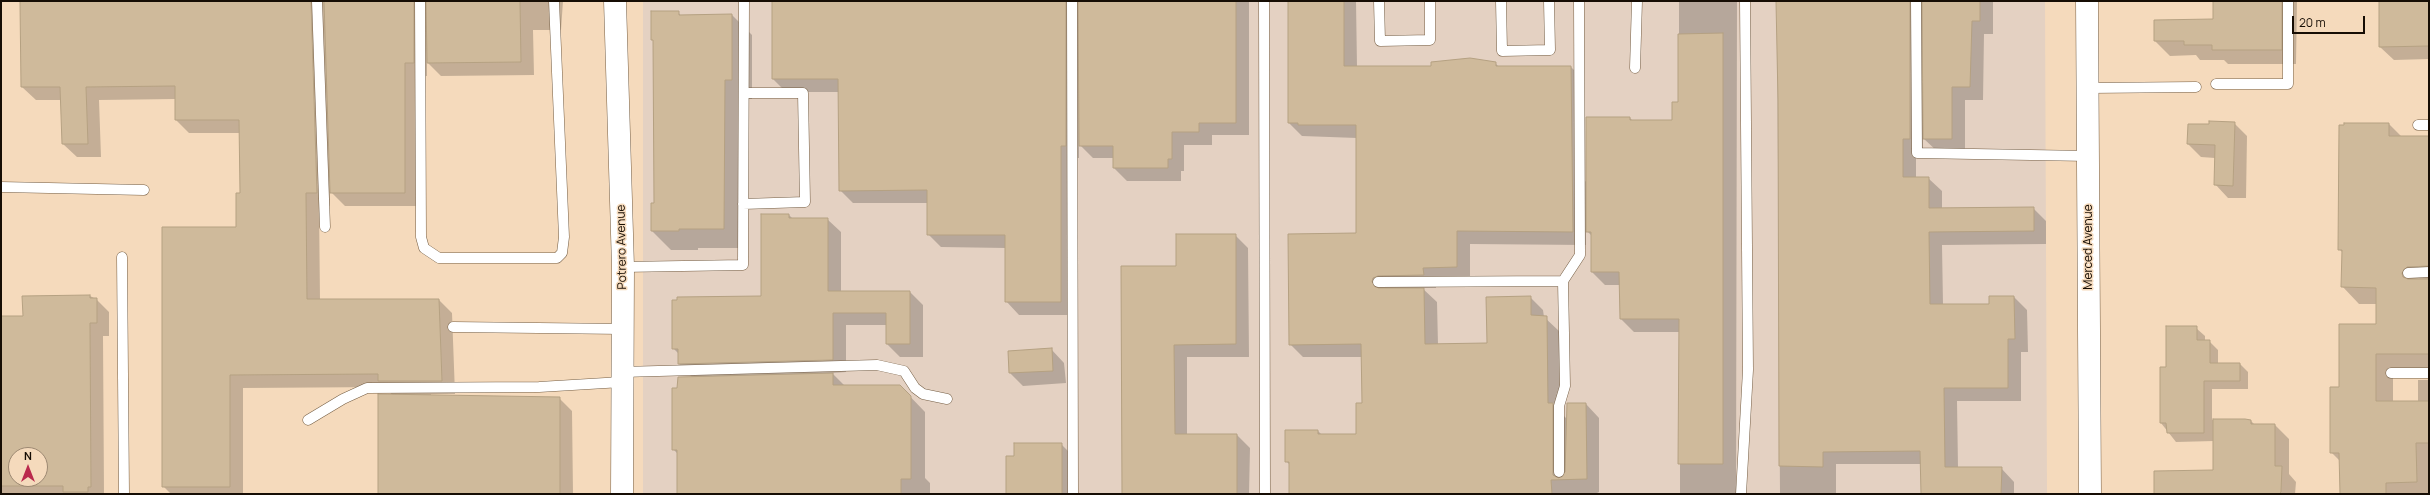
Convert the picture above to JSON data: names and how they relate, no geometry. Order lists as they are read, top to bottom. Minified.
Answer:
{"streets":{"street":["Potrero Avenue","Merced Avenue"]},"scale_bar":"20 m","north":"top"}
